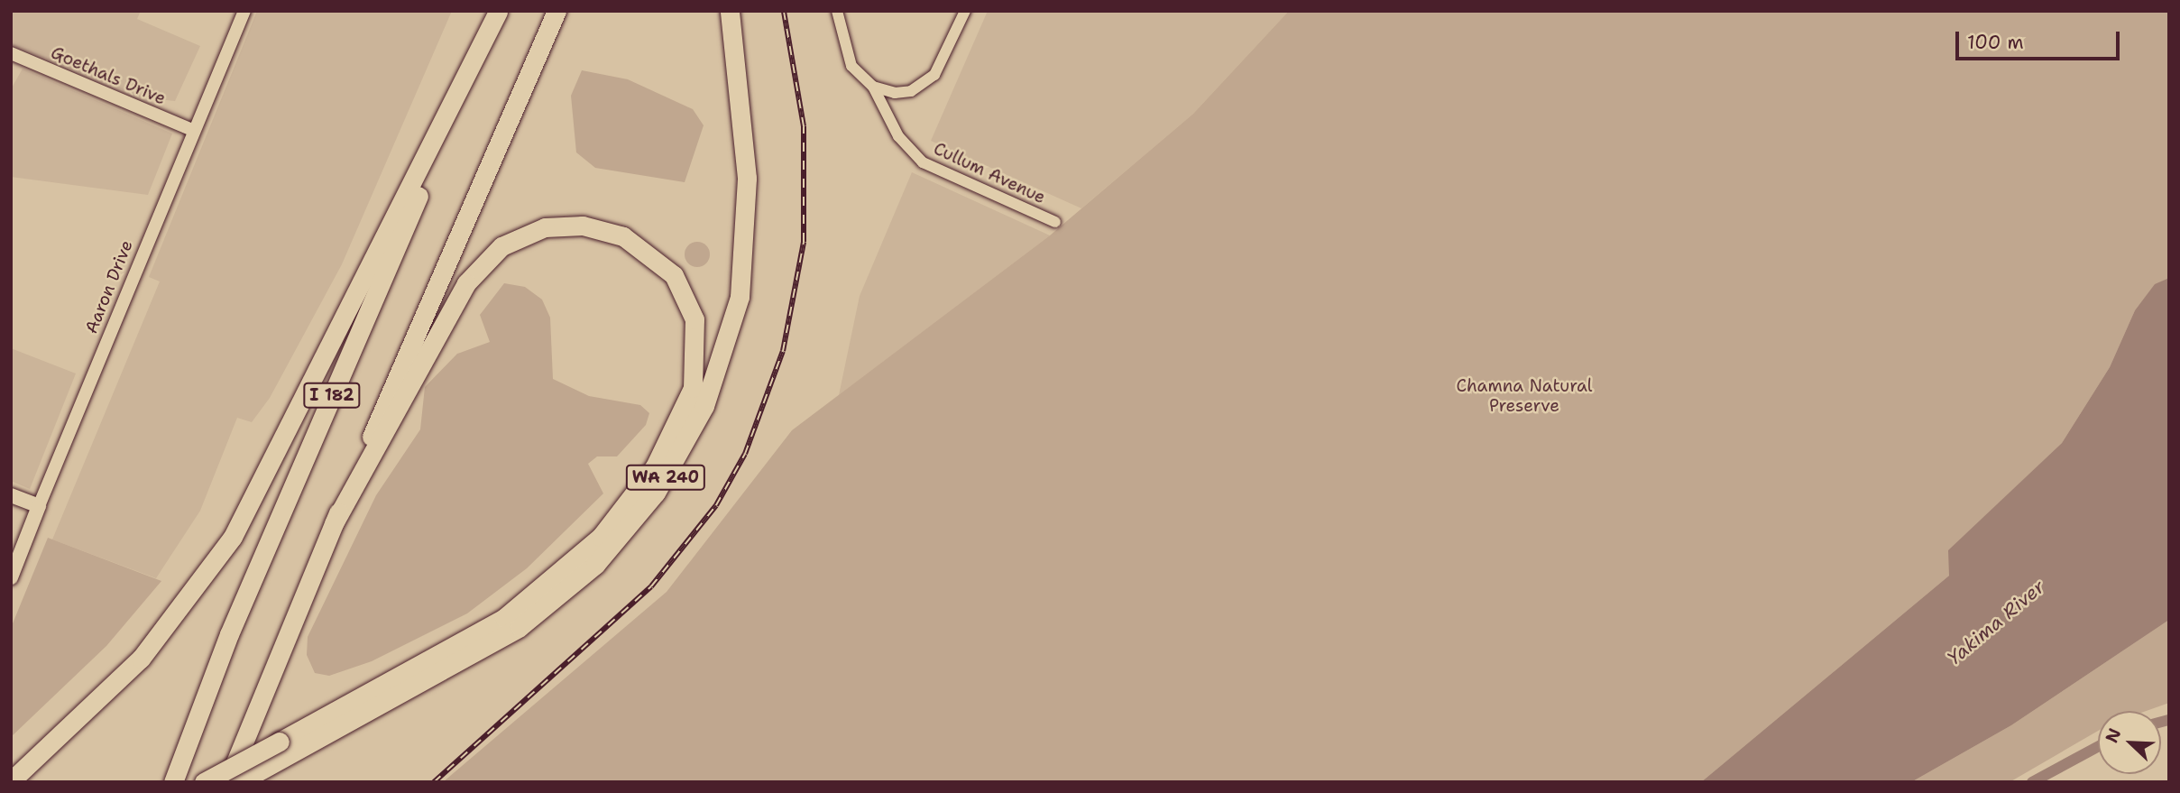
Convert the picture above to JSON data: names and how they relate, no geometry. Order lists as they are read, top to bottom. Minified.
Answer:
{"streets":{"highway":["I 182","WA 240"],"main road":["Aaron Drive"],"street":["Goethals Drive","Cullum Avenue"]},"crossings":[["Goethals Drive","Aaron Drive"]],"water":["Yakima River"],"parks":["Chamna Natural Preserve"],"scale_bar":"100 m","north":"top left"}
